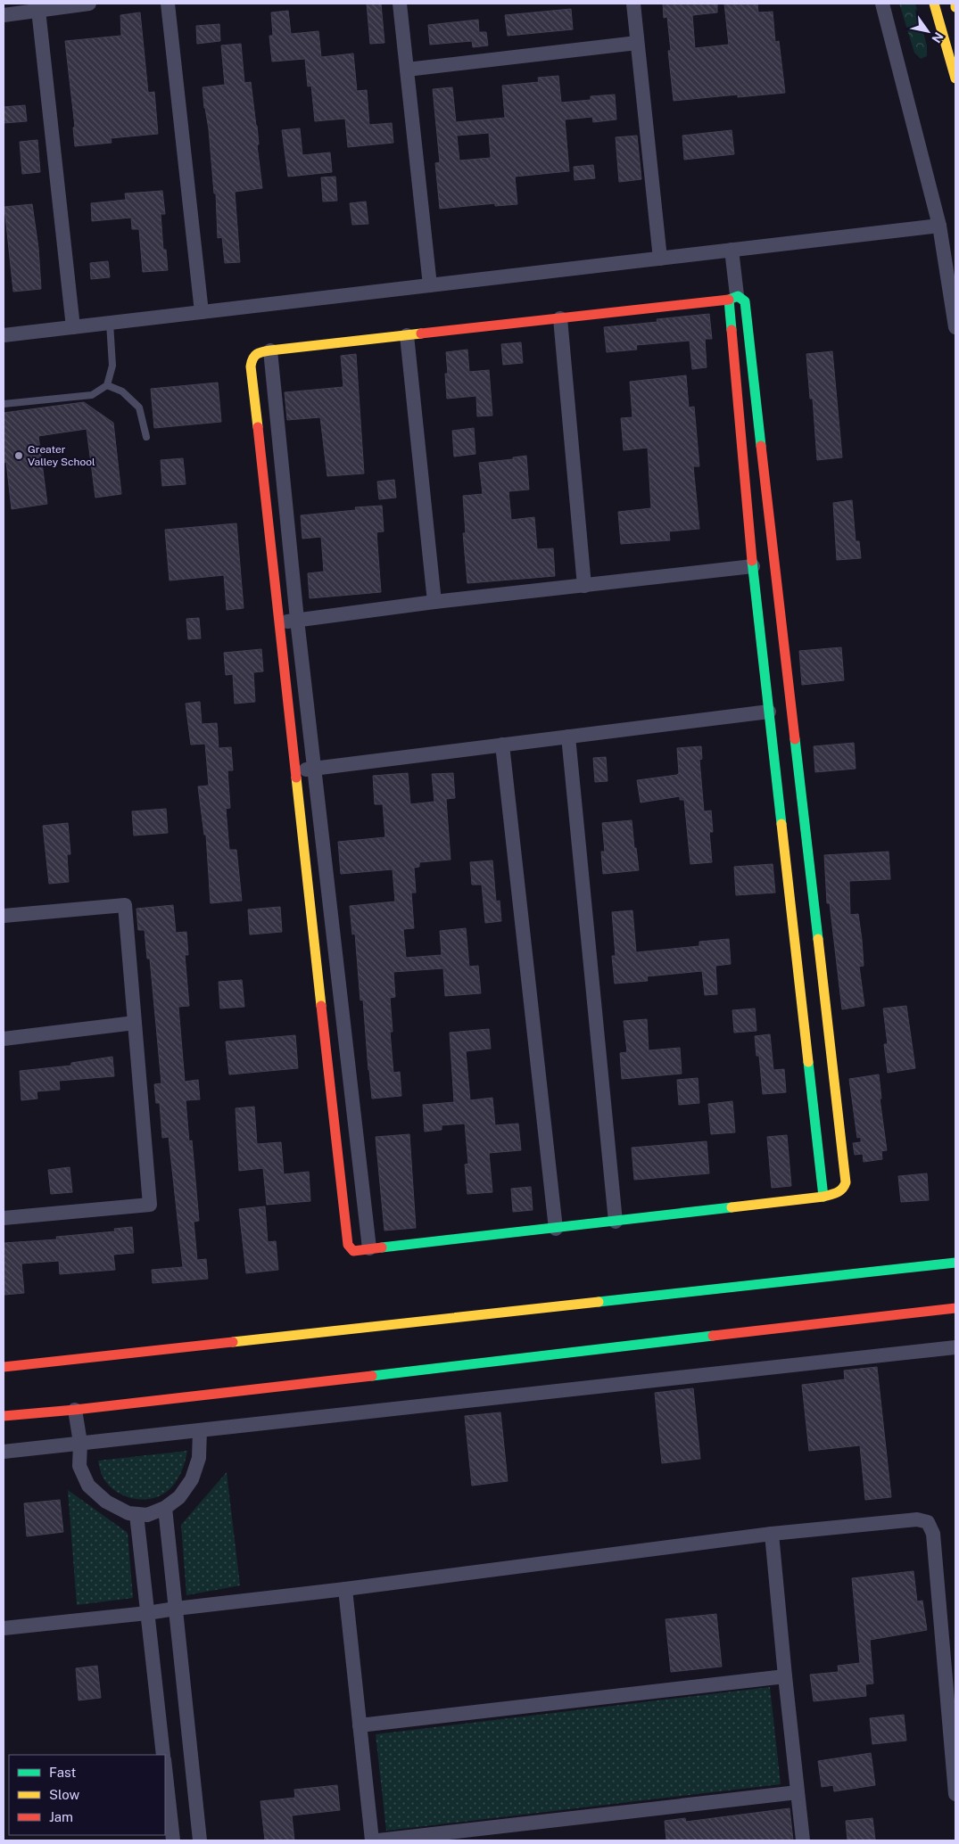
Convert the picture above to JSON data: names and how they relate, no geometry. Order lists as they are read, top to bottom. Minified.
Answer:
{"places":["Greater Valley School"],"legend":["Fast","Slow","Jam"],"north":"bottom right"}
